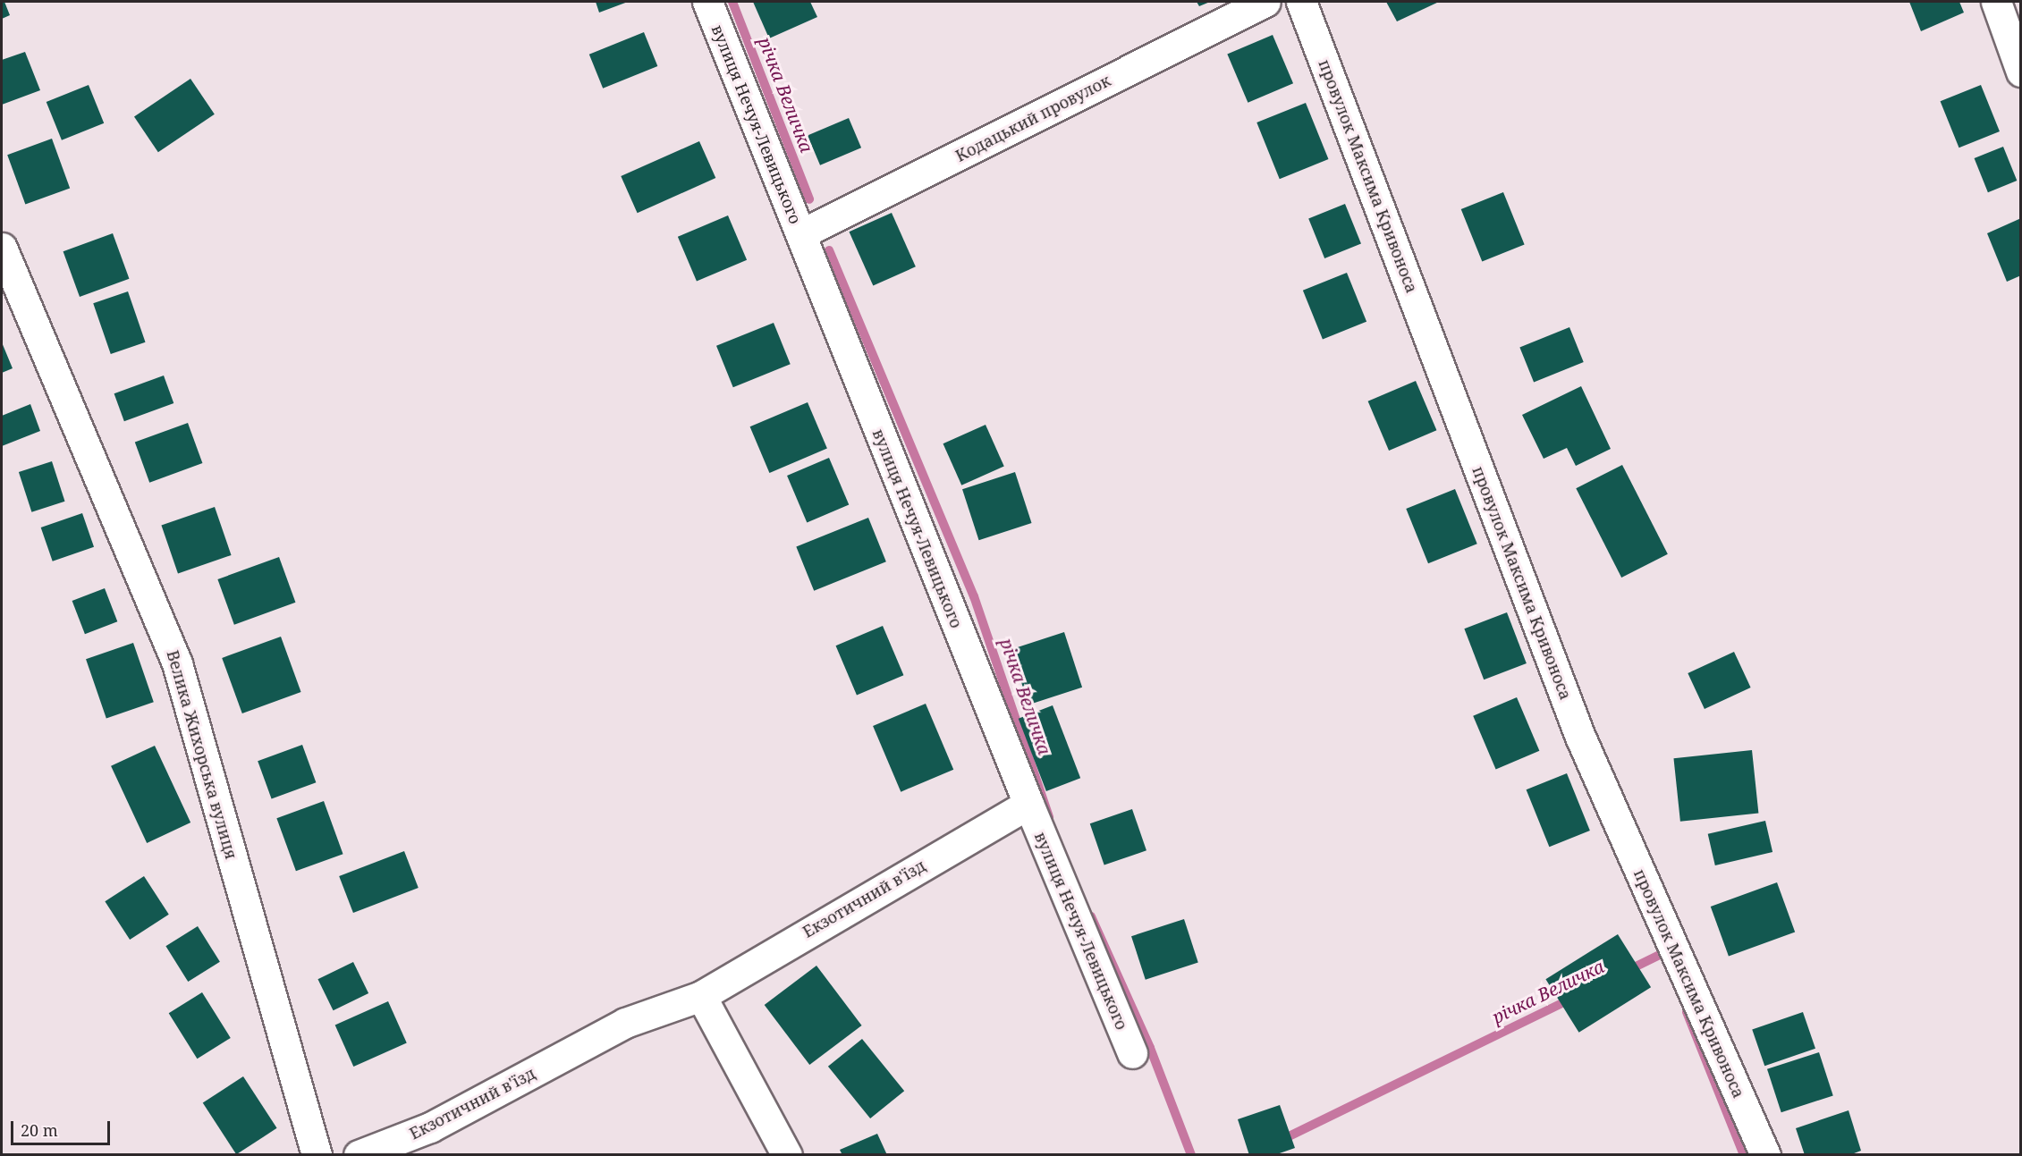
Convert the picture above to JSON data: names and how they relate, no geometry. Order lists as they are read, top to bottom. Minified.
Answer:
{"streets":{"street":["Кодацький провулок","вулиця Нечуя-Левицького","провулок Максима Кривоноса","Велика Жихорська вулиця","Екзотичний в'їзд"]},"crossings":[["Кодацький провулок","вулиця Нечуя-Левицького"],["вулиця Нечуя-Левицького","Екзотичний в'їзд"]],"water":["річка Величка"],"scale_bar":"20 m"}
